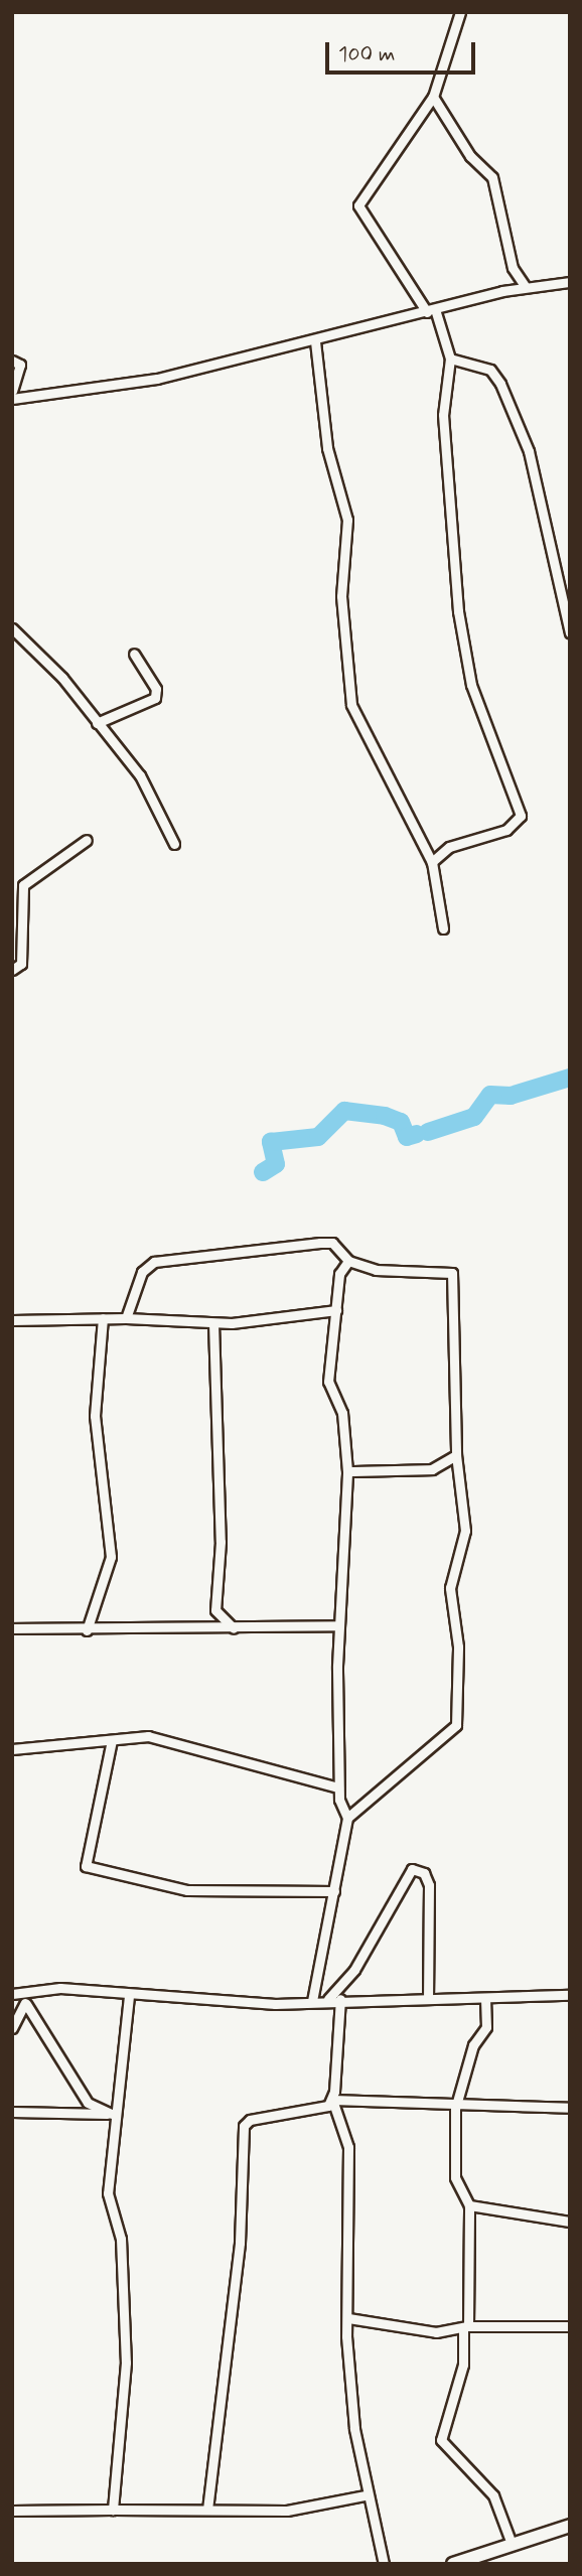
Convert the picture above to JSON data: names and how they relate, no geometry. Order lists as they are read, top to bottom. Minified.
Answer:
{"scale_bar":"100 m"}
